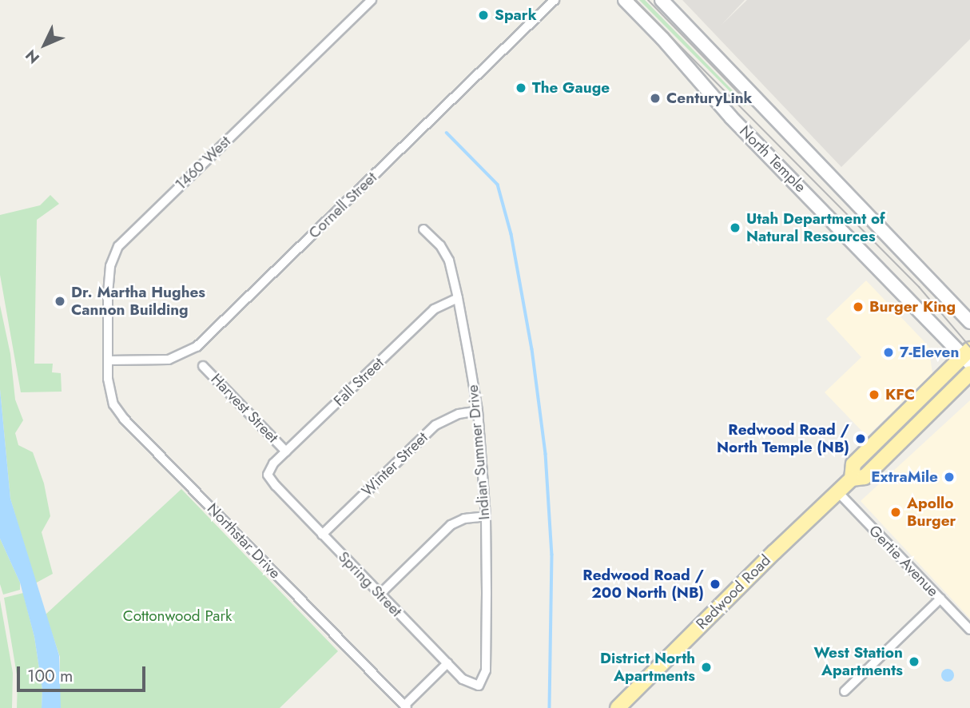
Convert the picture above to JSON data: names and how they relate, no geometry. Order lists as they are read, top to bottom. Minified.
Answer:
{"streets":{"main road":["North Temple","Redwood Road"],"street":["1460 West","Cornell Street","Fall Street","Harvest Street","Indian Summer Drive","Winter Street","Northstar Drive","Gertie Avenue","Spring Street"]},"crossings":[["North Temple","Redwood Road"],["1460 West","Cornell Street"],["1460 West","Northstar Drive"],["Cornell Street","Northstar Drive"],["Fall Street","Harvest Street"],["Fall Street","Indian Summer Drive"],["Fall Street","Spring Street"],["Indian Summer Drive","Winter Street"],["Indian Summer Drive","Spring Street"],["Winter Street","Spring Street"],["Gertie Avenue","Redwood Road"]],"parks":["Cottonwood Park"],"places":["Spark","The Gauge","CenturyLink","Utah Department of Natural Resources","Dr. Martha Hughes Cannon Building","Burger King","7-Eleven","KFC","Redwood Road / North Temple (NB)","ExtraMile","Apollo Burger","Redwood Road / 200 North (NB)","West Station Apartments","District North Apartments"],"scale_bar":"100 m","north":"bottom left"}
